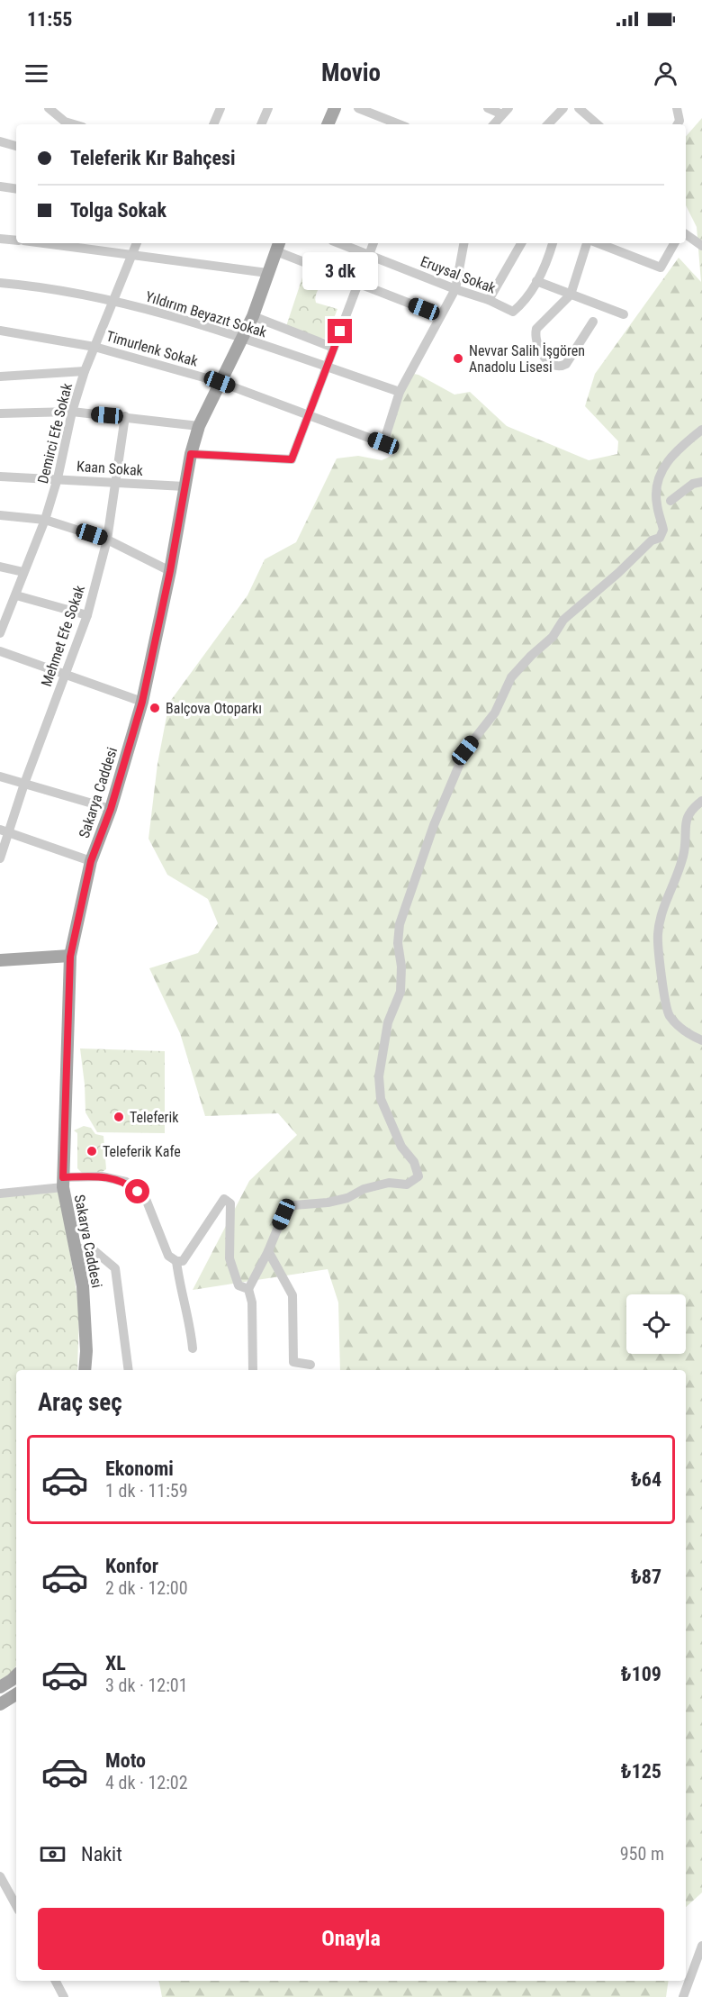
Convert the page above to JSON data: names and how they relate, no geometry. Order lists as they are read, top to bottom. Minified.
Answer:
{"streets":{"main road":["Sakarya Caddesi"],"street":["Eruysal Sokak","Yıldırım Beyazıt Sokak","Timurlenk Sokak","Demirci Efe Sokak","Kaan Sokak","Mehmet Efe Sokak"]},"crossings":[["Yıldırım Beyazıt Sokak","Timurlenk Sokak"],["Yıldırım Beyazıt Sokak","Demirci Efe Sokak"],["Yıldırım Beyazıt Sokak","Sakarya Caddesi"],["Timurlenk Sokak","Demirci Efe Sokak"],["Timurlenk Sokak","Sakarya Caddesi"],["Demirci Efe Sokak","Kaan Sokak"],["Kaan Sokak","Mehmet Efe Sokak"],["Kaan Sokak","Sakarya Caddesi"]],"places":["Nevvar Salih İşgören Anadolu Lisesi","Balçova Otoparkı","Teleferik","Teleferik Kafe"],"page":{"status":"11:55","header":"Movio","banner":["Teleferik Kır Bahçesi","Tolga Sokak"],"bubble":"3 dk","heading":"Araç seç","list":[{"name":"Ekonomi","note":"1 dk · 11:59","value":"₺64"},{"name":"Konfor","note":"2 dk · 12:00","value":"₺87"},{"name":"XL","note":"3 dk · 12:01","value":"₺109"},{"name":"Moto","note":"4 dk · 12:02","value":"₺125"}],"pay":["Nakit","950 m"],"buttons":"Onayla"}}
